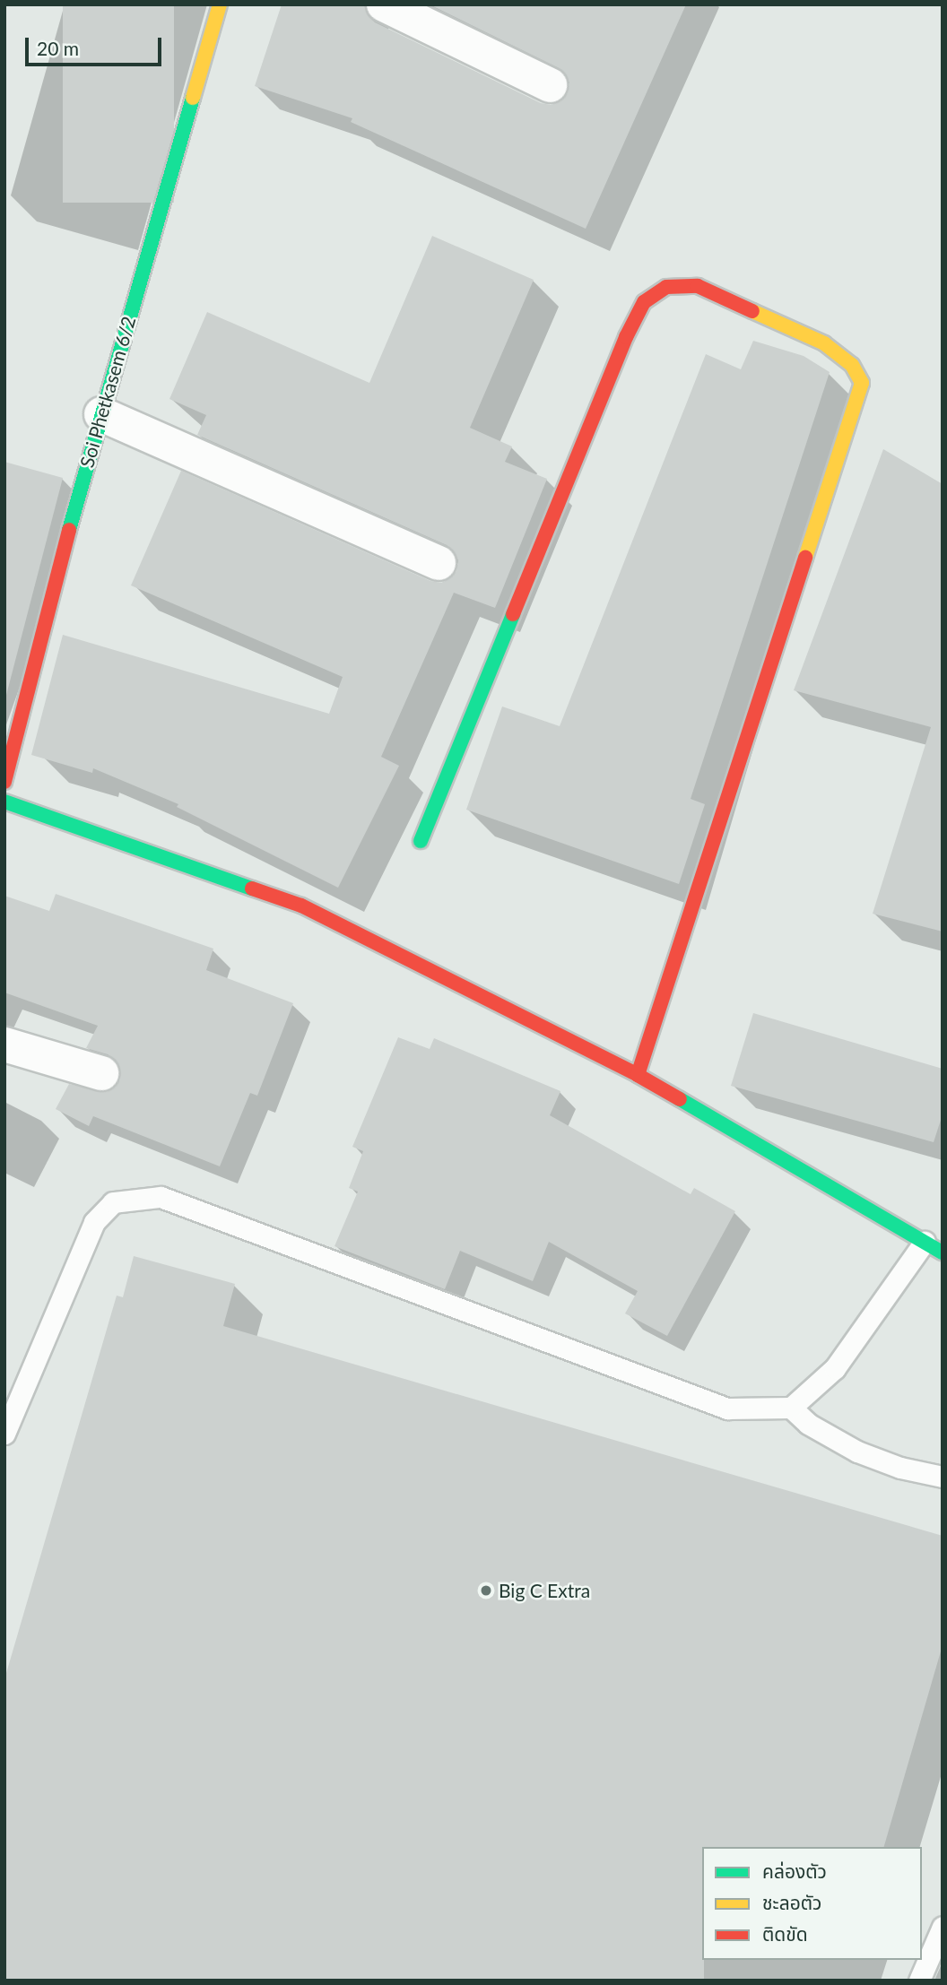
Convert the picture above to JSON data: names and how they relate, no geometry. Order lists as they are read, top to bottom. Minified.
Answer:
{"streets":{"street":["Soi Phetkasem 6/2"]},"places":["Big C Extra"],"legend":["คล่องตัว","ชะลอตัว","ติดขัด"],"scale_bar":"20 m"}
